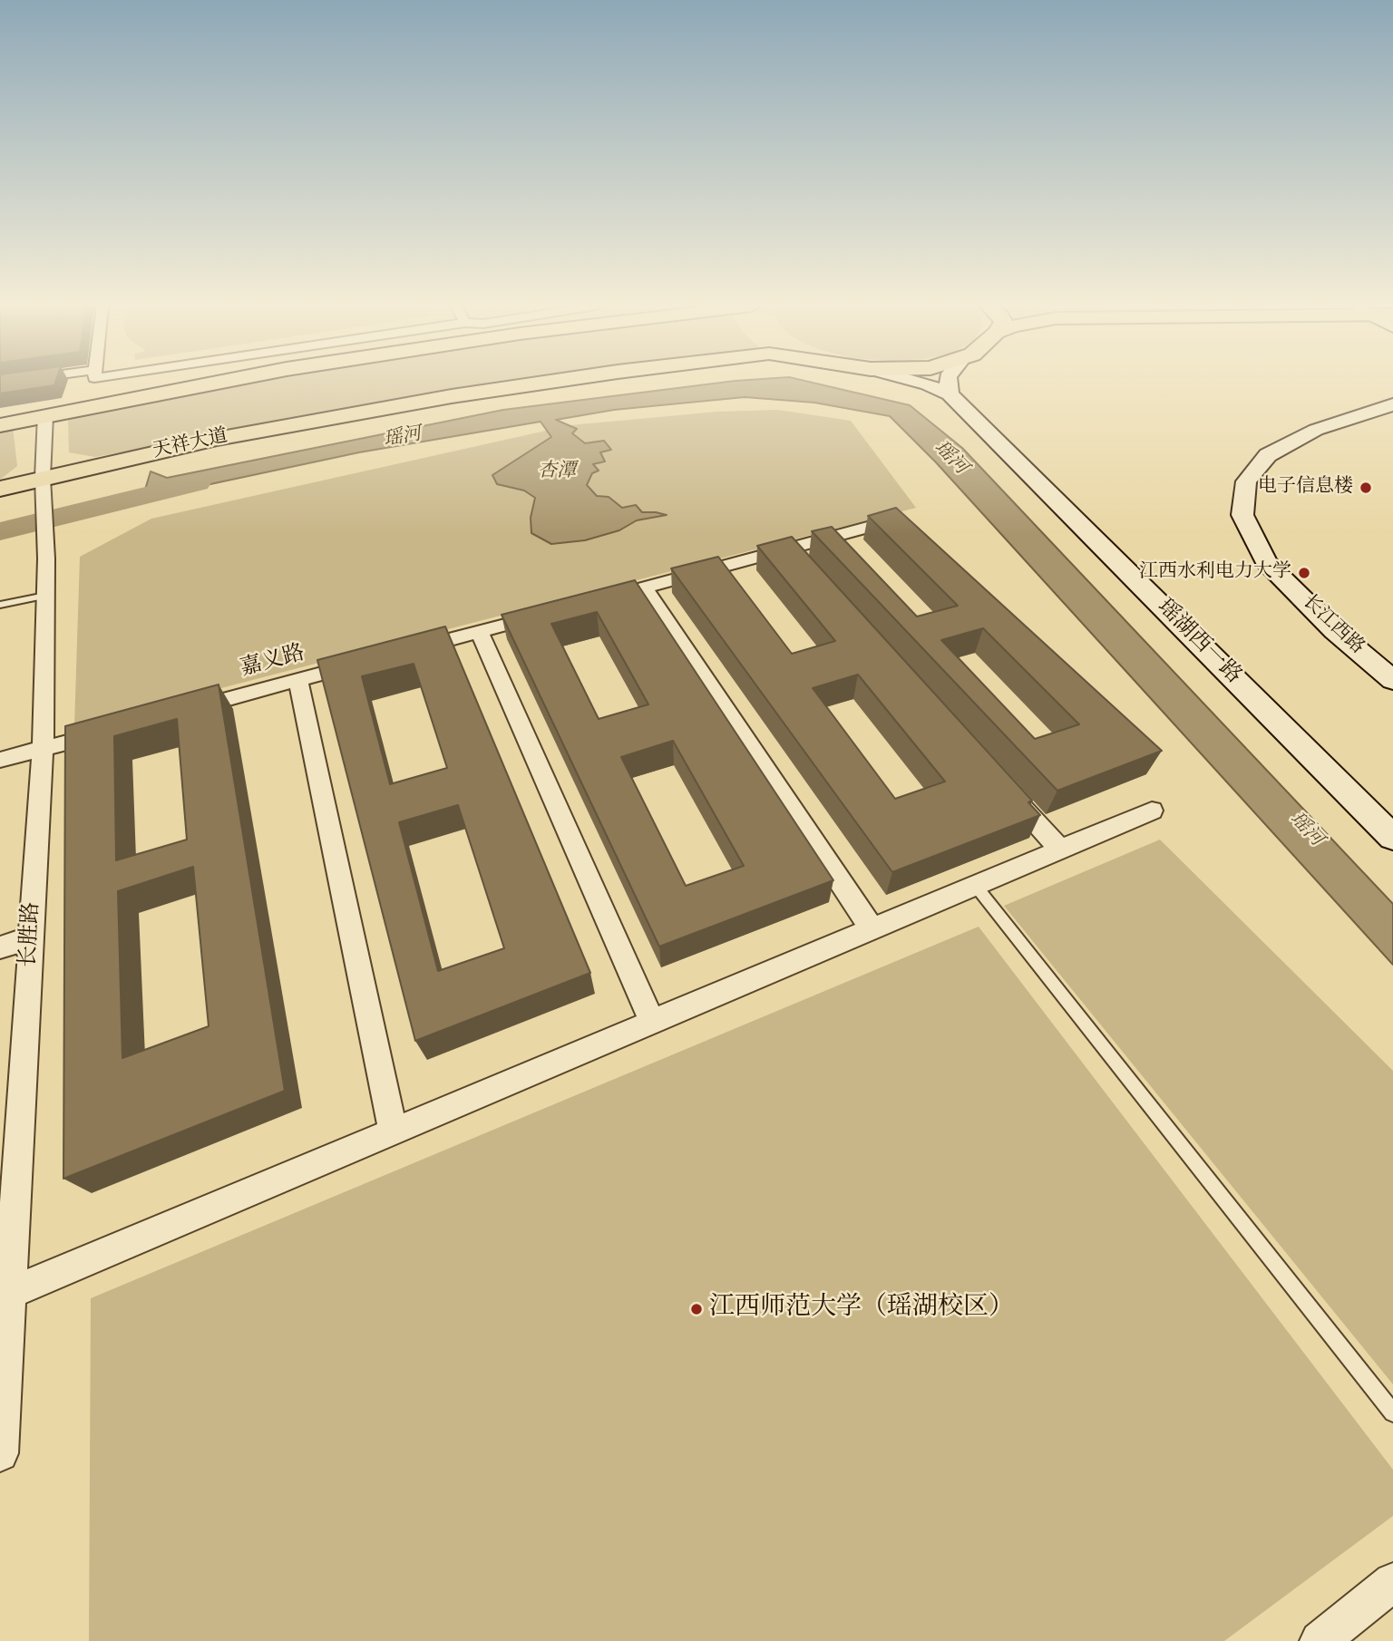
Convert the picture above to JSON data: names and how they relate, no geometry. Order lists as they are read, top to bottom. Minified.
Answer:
{"streets":{"main road":["天祥大道"],"street":["长江西路","瑶湖西一路","嘉义路","长胜路"]},"crossings":[["天祥大道","长胜路"]],"water":["瑶河","杏潭"],"places":["电子信息楼","江西水利电力大学","江西师范大学（瑶湖校区）"]}
